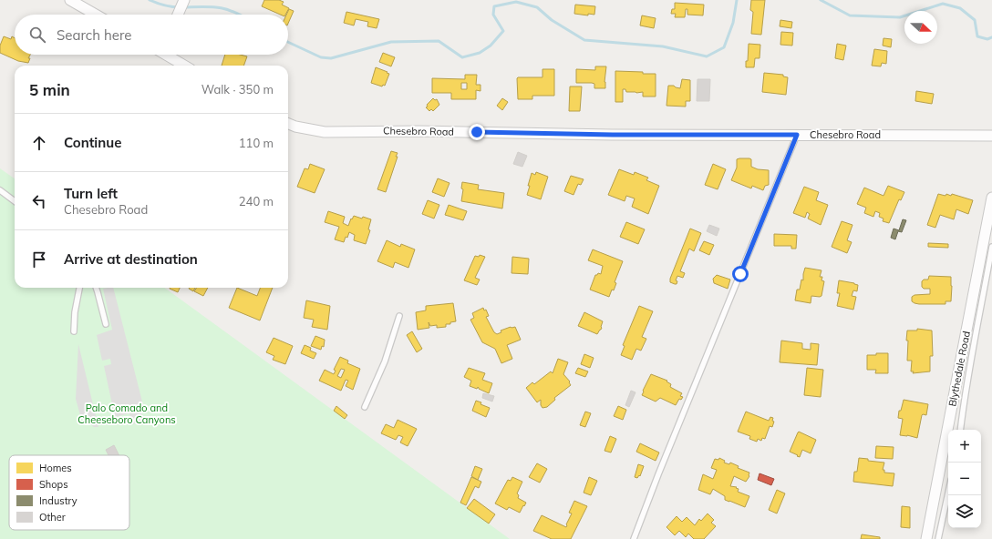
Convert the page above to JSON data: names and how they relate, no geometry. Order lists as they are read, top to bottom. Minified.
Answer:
{"streets":{"street":["Chesebro Road","Blythedale Road"]},"parks":["Palo Comado and Cheeseboro Canyons"],"legend":["Homes","Shops","Industry","Other"],"north":"right","page":{"search":"Search here","heading":["5 min","Walk · 350 m"],"list":[["Continue","110 m"],["Turn left","Chesebro Road","240 m"],"Arrive at destination"],"map_buttons":["+","−"]}}
